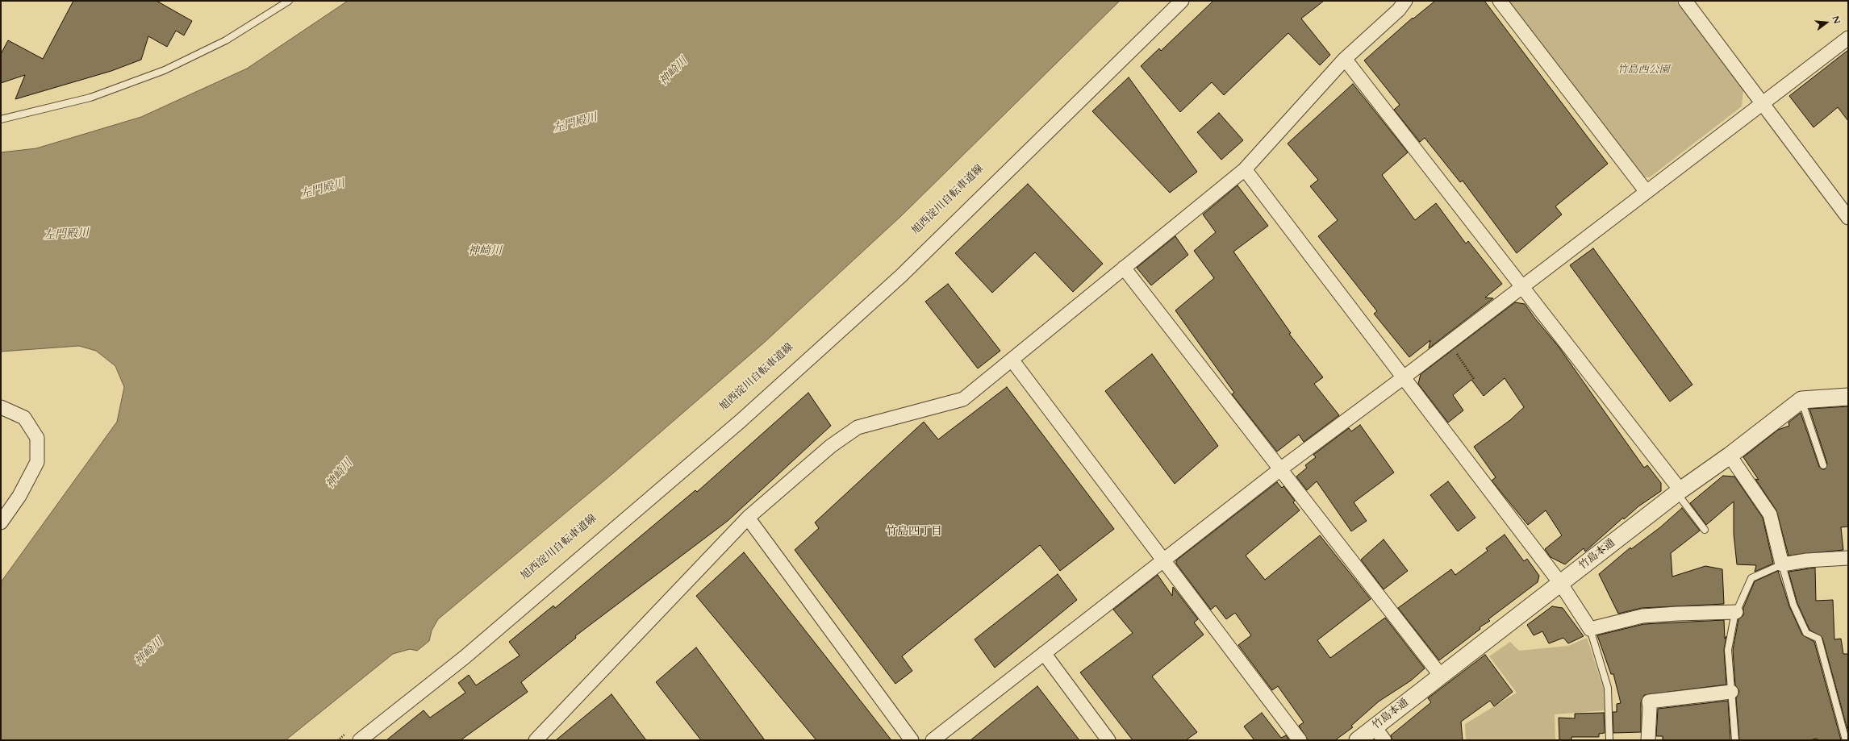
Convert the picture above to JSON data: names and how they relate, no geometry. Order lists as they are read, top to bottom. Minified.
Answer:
{"streets":{"street":["竹島本通"]},"districts":["竹島四丁目"],"water":["神崎川","左門殿川"],"parks":["竹島西公園"],"north":"right"}
